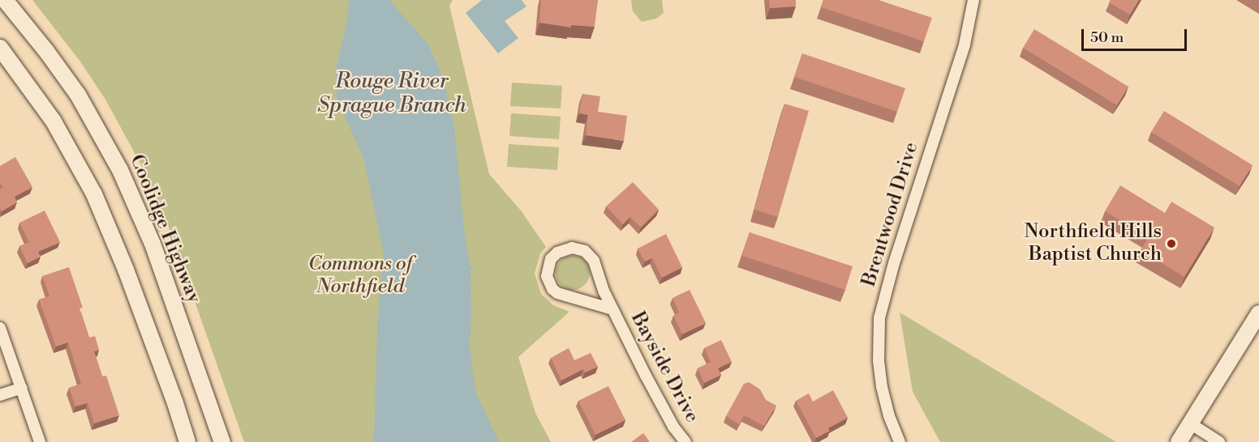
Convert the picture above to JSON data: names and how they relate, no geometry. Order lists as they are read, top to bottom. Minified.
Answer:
{"streets":{"main road":["Coolidge Highway"],"street":["Brentwood Drive","Bayside Drive"]},"water":["Rouge River Sprague Branch"],"parks":["Commons of Northfield"],"places":["Northfield Hills Baptist Church"],"scale_bar":"50 m"}
